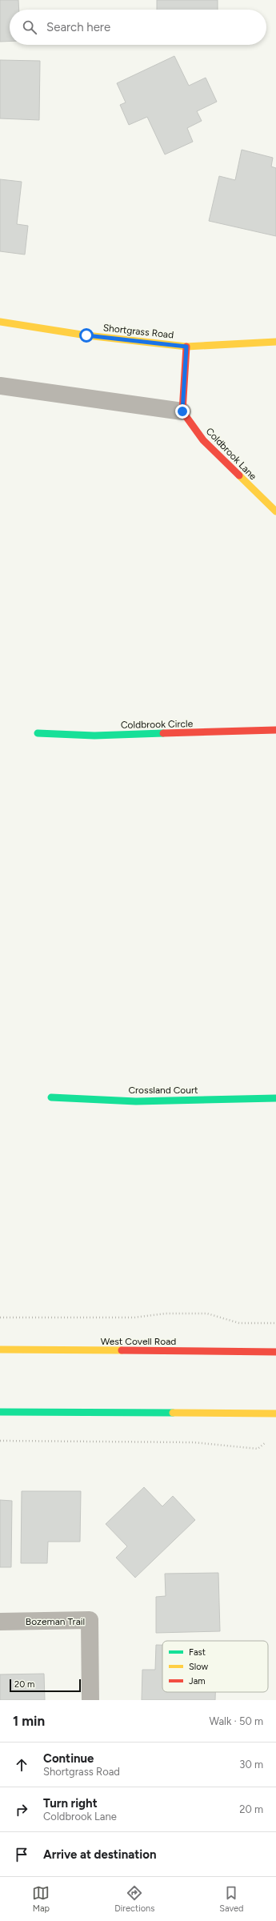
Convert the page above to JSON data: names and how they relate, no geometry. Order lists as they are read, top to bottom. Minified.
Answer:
{"streets":{"street":["Shortgrass Road","Coldbrook Lane","Coldbrook Circle","Crossland Court","West Covell Road","Bozeman Trail"]},"legend":["Fast","Slow","Jam"],"scale_bar":"20 m","page":{"search":"Search here","scale":"20 m","heading":["1 min","Walk · 50 m"],"list":[["Continue","Shortgrass Road","30 m"],["Turn right","Coldbrook Lane","20 m"],"Arrive at destination"],"nav":["Map","Directions","Saved"]}}
